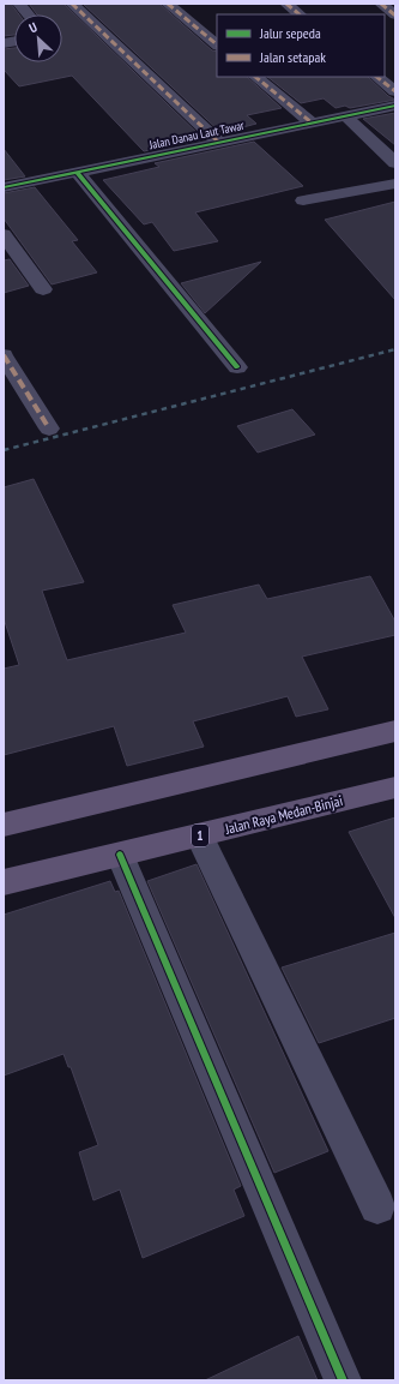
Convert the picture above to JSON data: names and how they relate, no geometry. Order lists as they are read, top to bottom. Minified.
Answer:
{"streets":{"main road":["Jalan Raya Medan-Binjai","1"],"street":["Jalan Danau Laut Tawar"]},"legend":["Jalur sepeda","Jalan setapak"],"north":"top left"}
